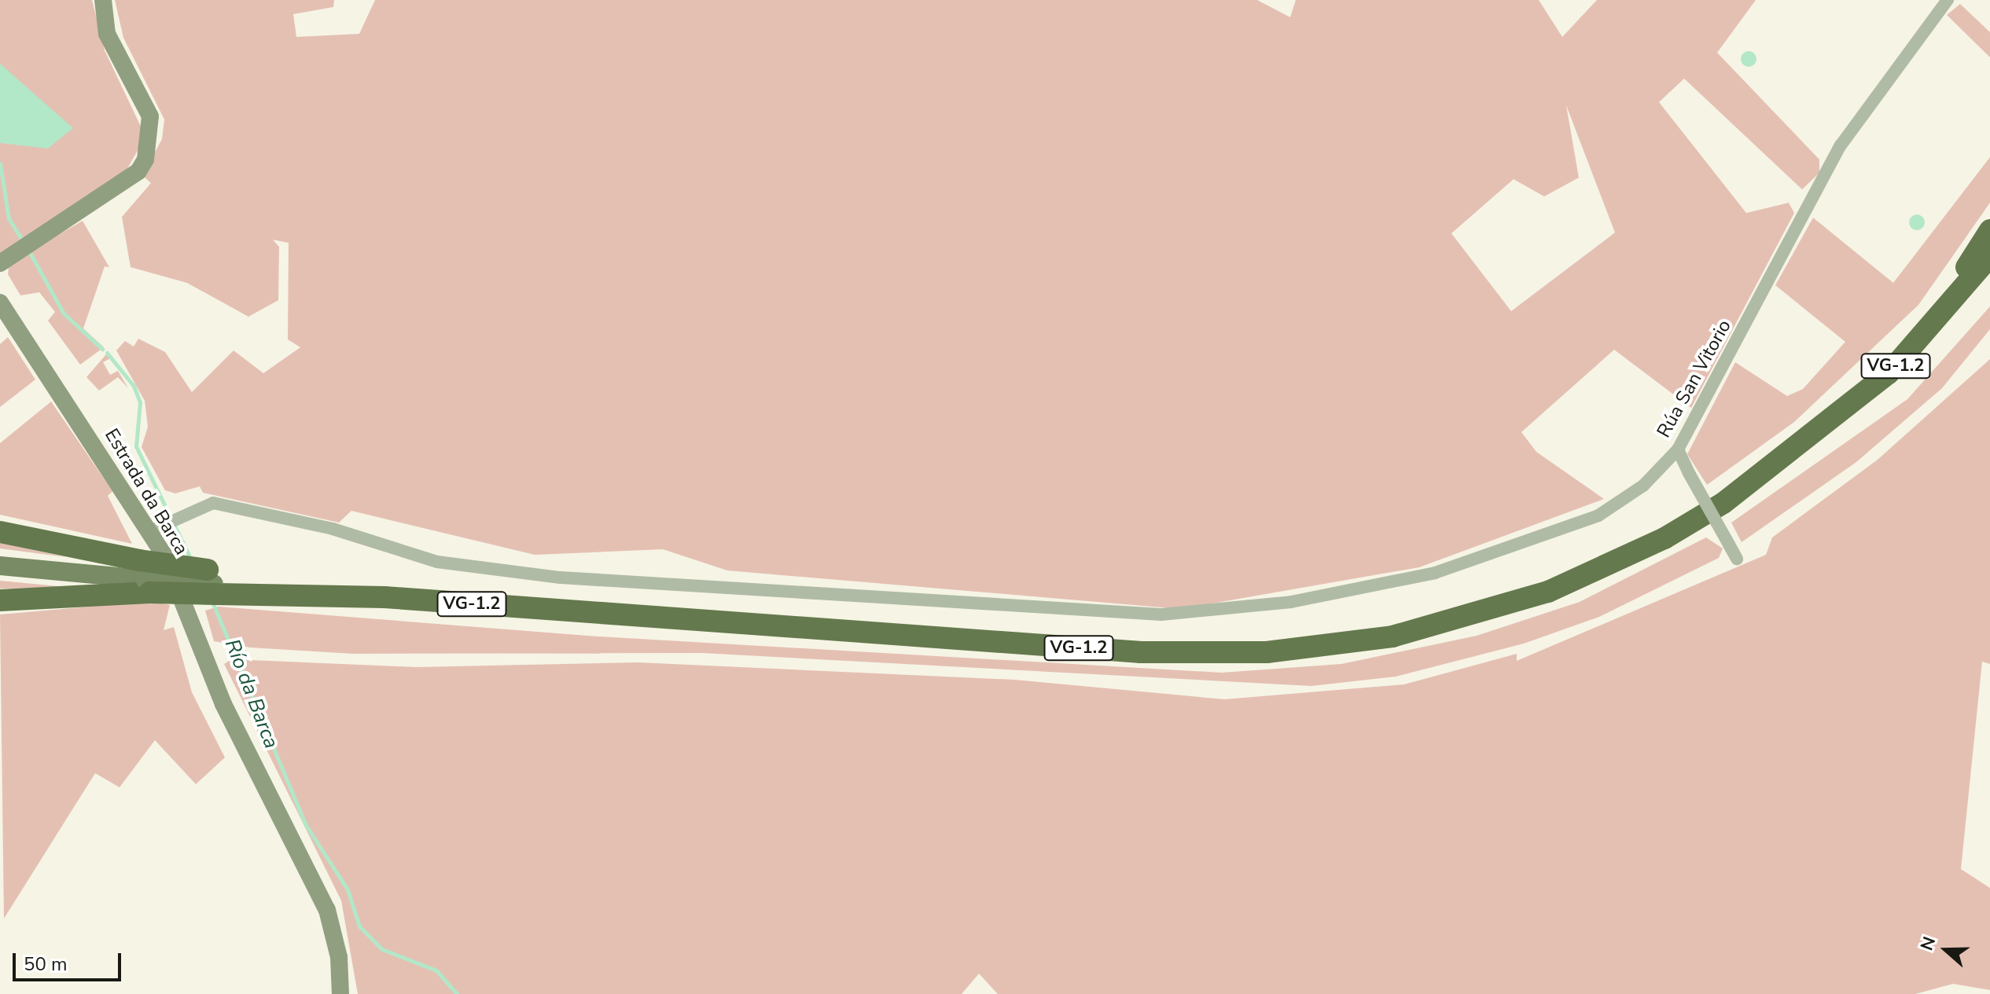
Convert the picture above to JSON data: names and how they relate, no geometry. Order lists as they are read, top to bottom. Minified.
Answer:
{"streets":{"highway":["VG-1.2"],"street":["Rúa San Vitorio","Estrada da Barca"]},"crossings":[["Rúa San Vitorio","Estrada da Barca"]],"water":["Río da Barca"],"scale_bar":"50 m","north":"left"}
